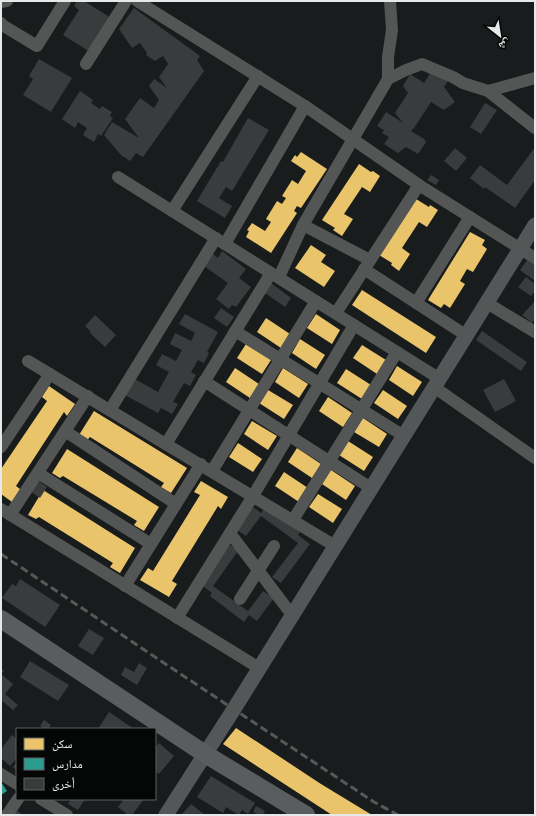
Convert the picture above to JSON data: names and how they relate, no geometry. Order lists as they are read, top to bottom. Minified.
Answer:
{"legend":["سكن","مدارس","أخرى"],"north":"bottom right"}
